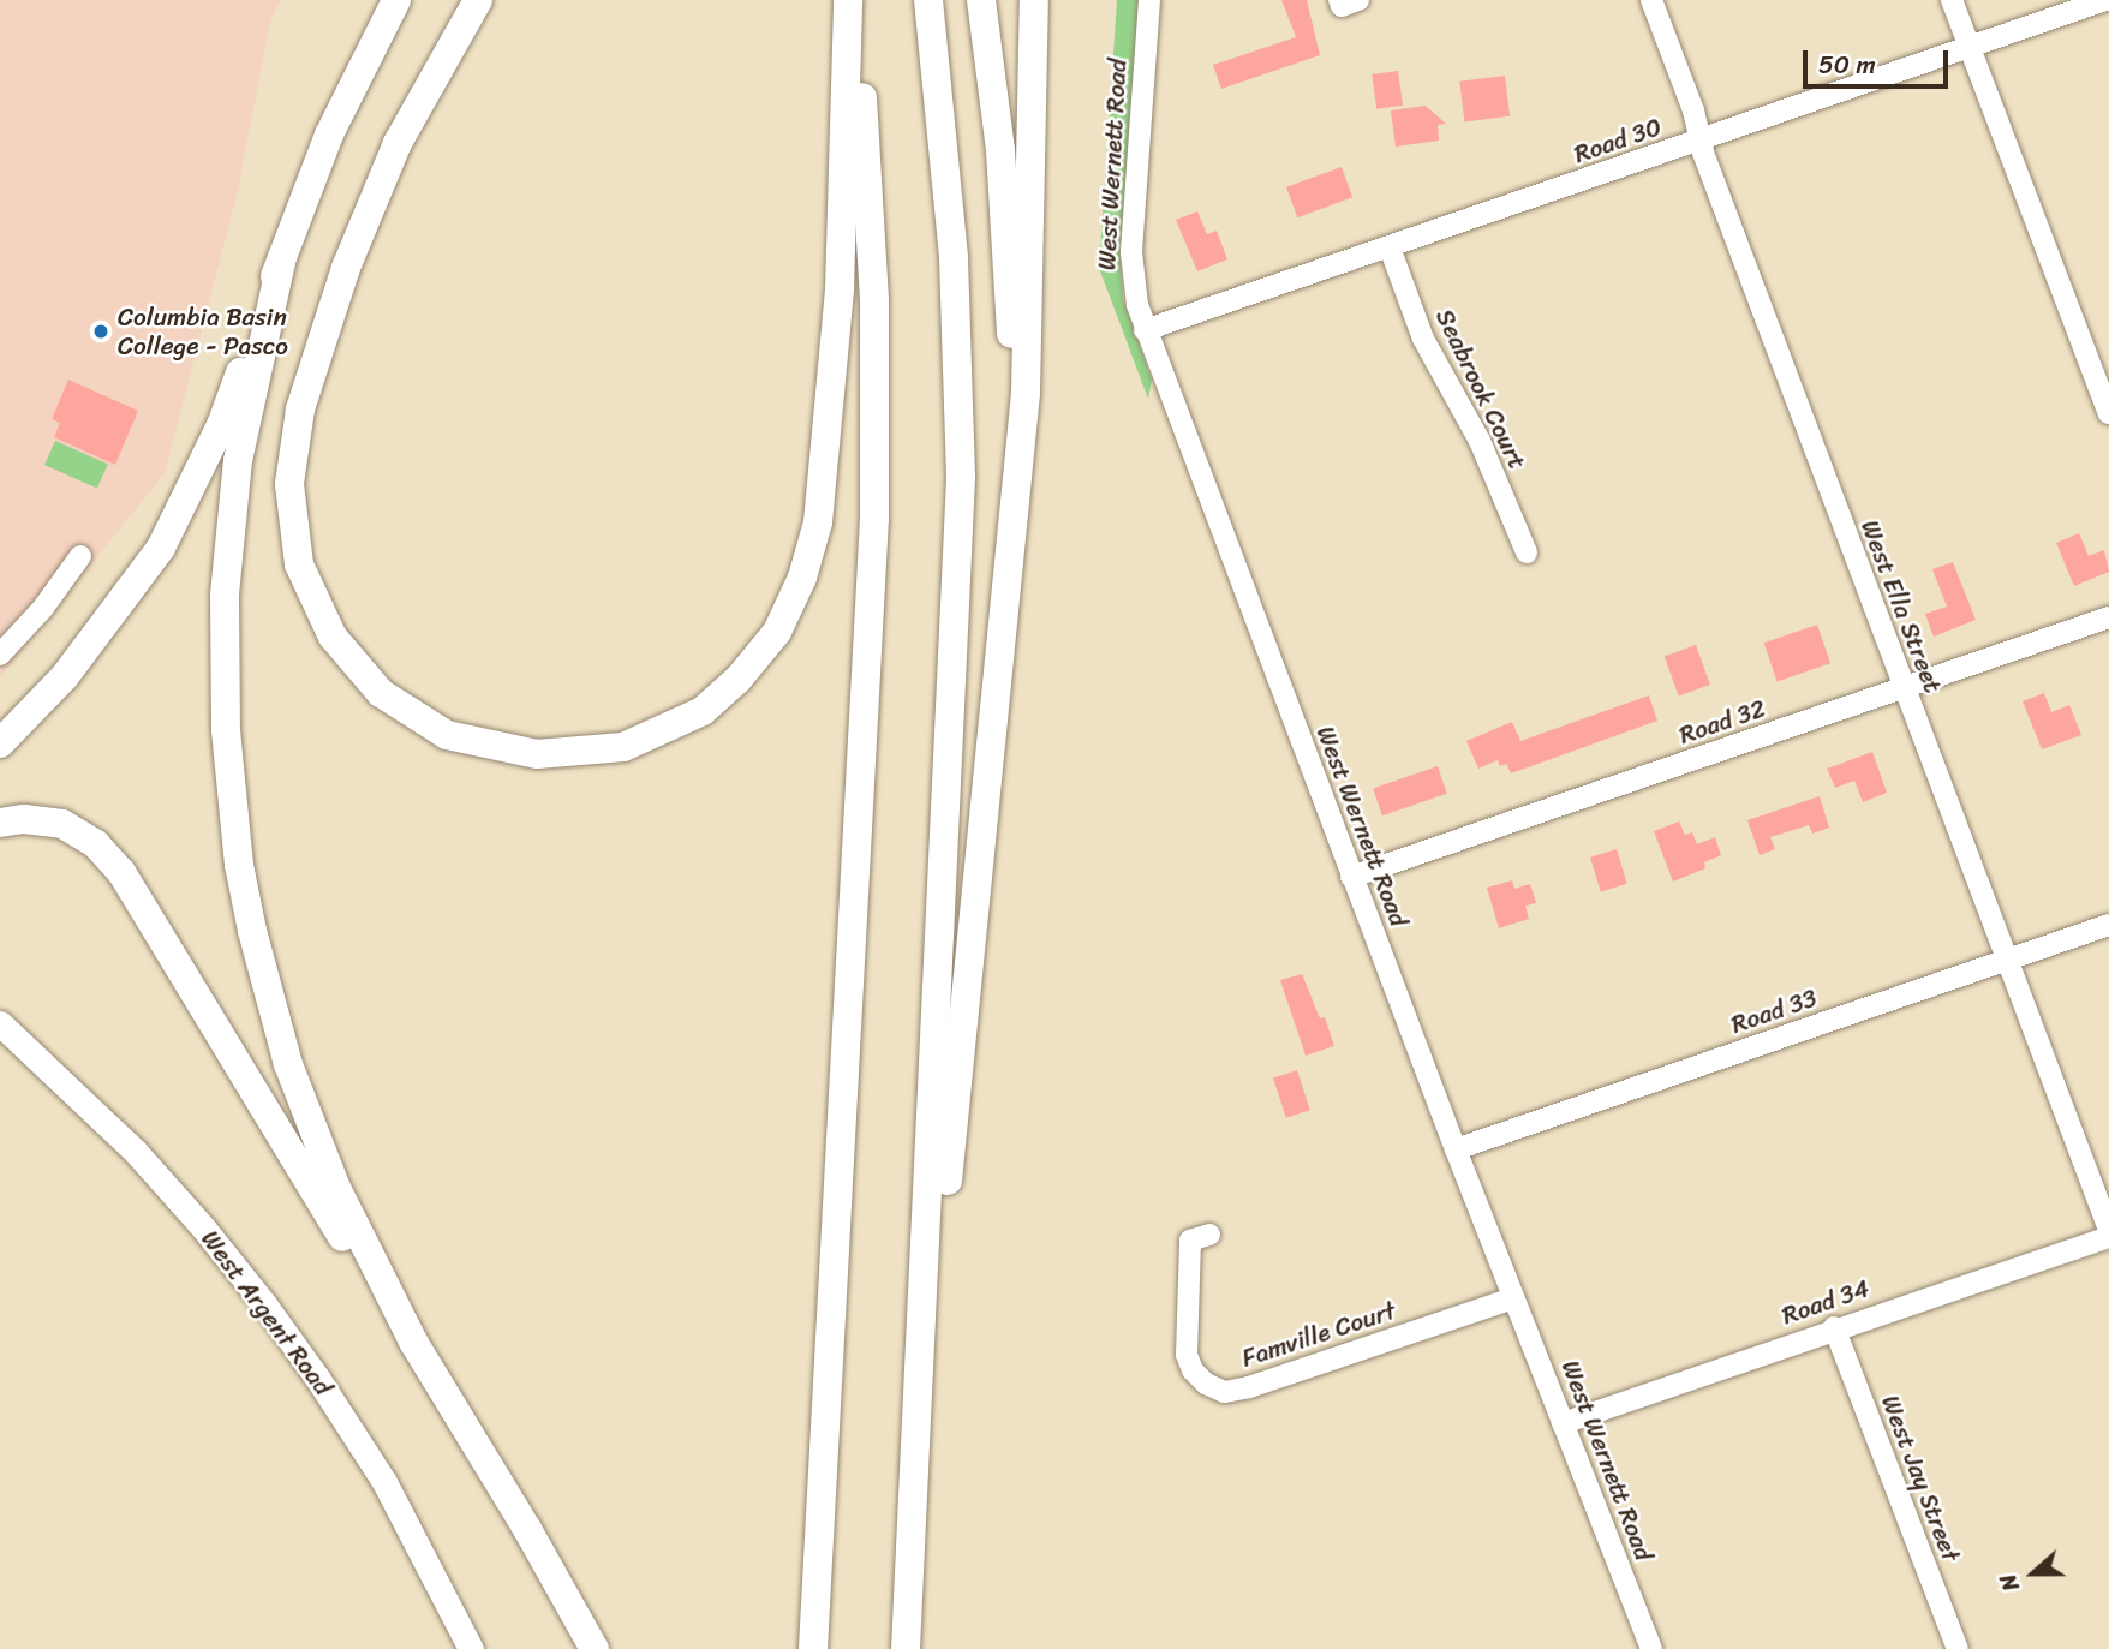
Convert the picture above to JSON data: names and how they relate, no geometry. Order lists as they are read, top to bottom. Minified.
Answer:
{"streets":{"main road":["West Argent Road"],"street":["Road 30","West Wernett Road","Seabrook Court","West Ella Street","Road 32","Road 33","Road 34","Famville Court","West Jay Street"]},"crossings":[["Road 30","West Wernett Road"],["Road 30","Seabrook Court"],["Road 30","West Ella Street"],["West Wernett Road","Road 32"],["West Wernett Road","Road 33"],["West Wernett Road","Road 34"],["West Wernett Road","Famville Court"],["West Ella Street","Road 32"],["West Ella Street","Road 33"],["Road 34","West Jay Street"]],"places":["Columbia Basin College - Pasco"],"scale_bar":"50 m","north":"left"}
